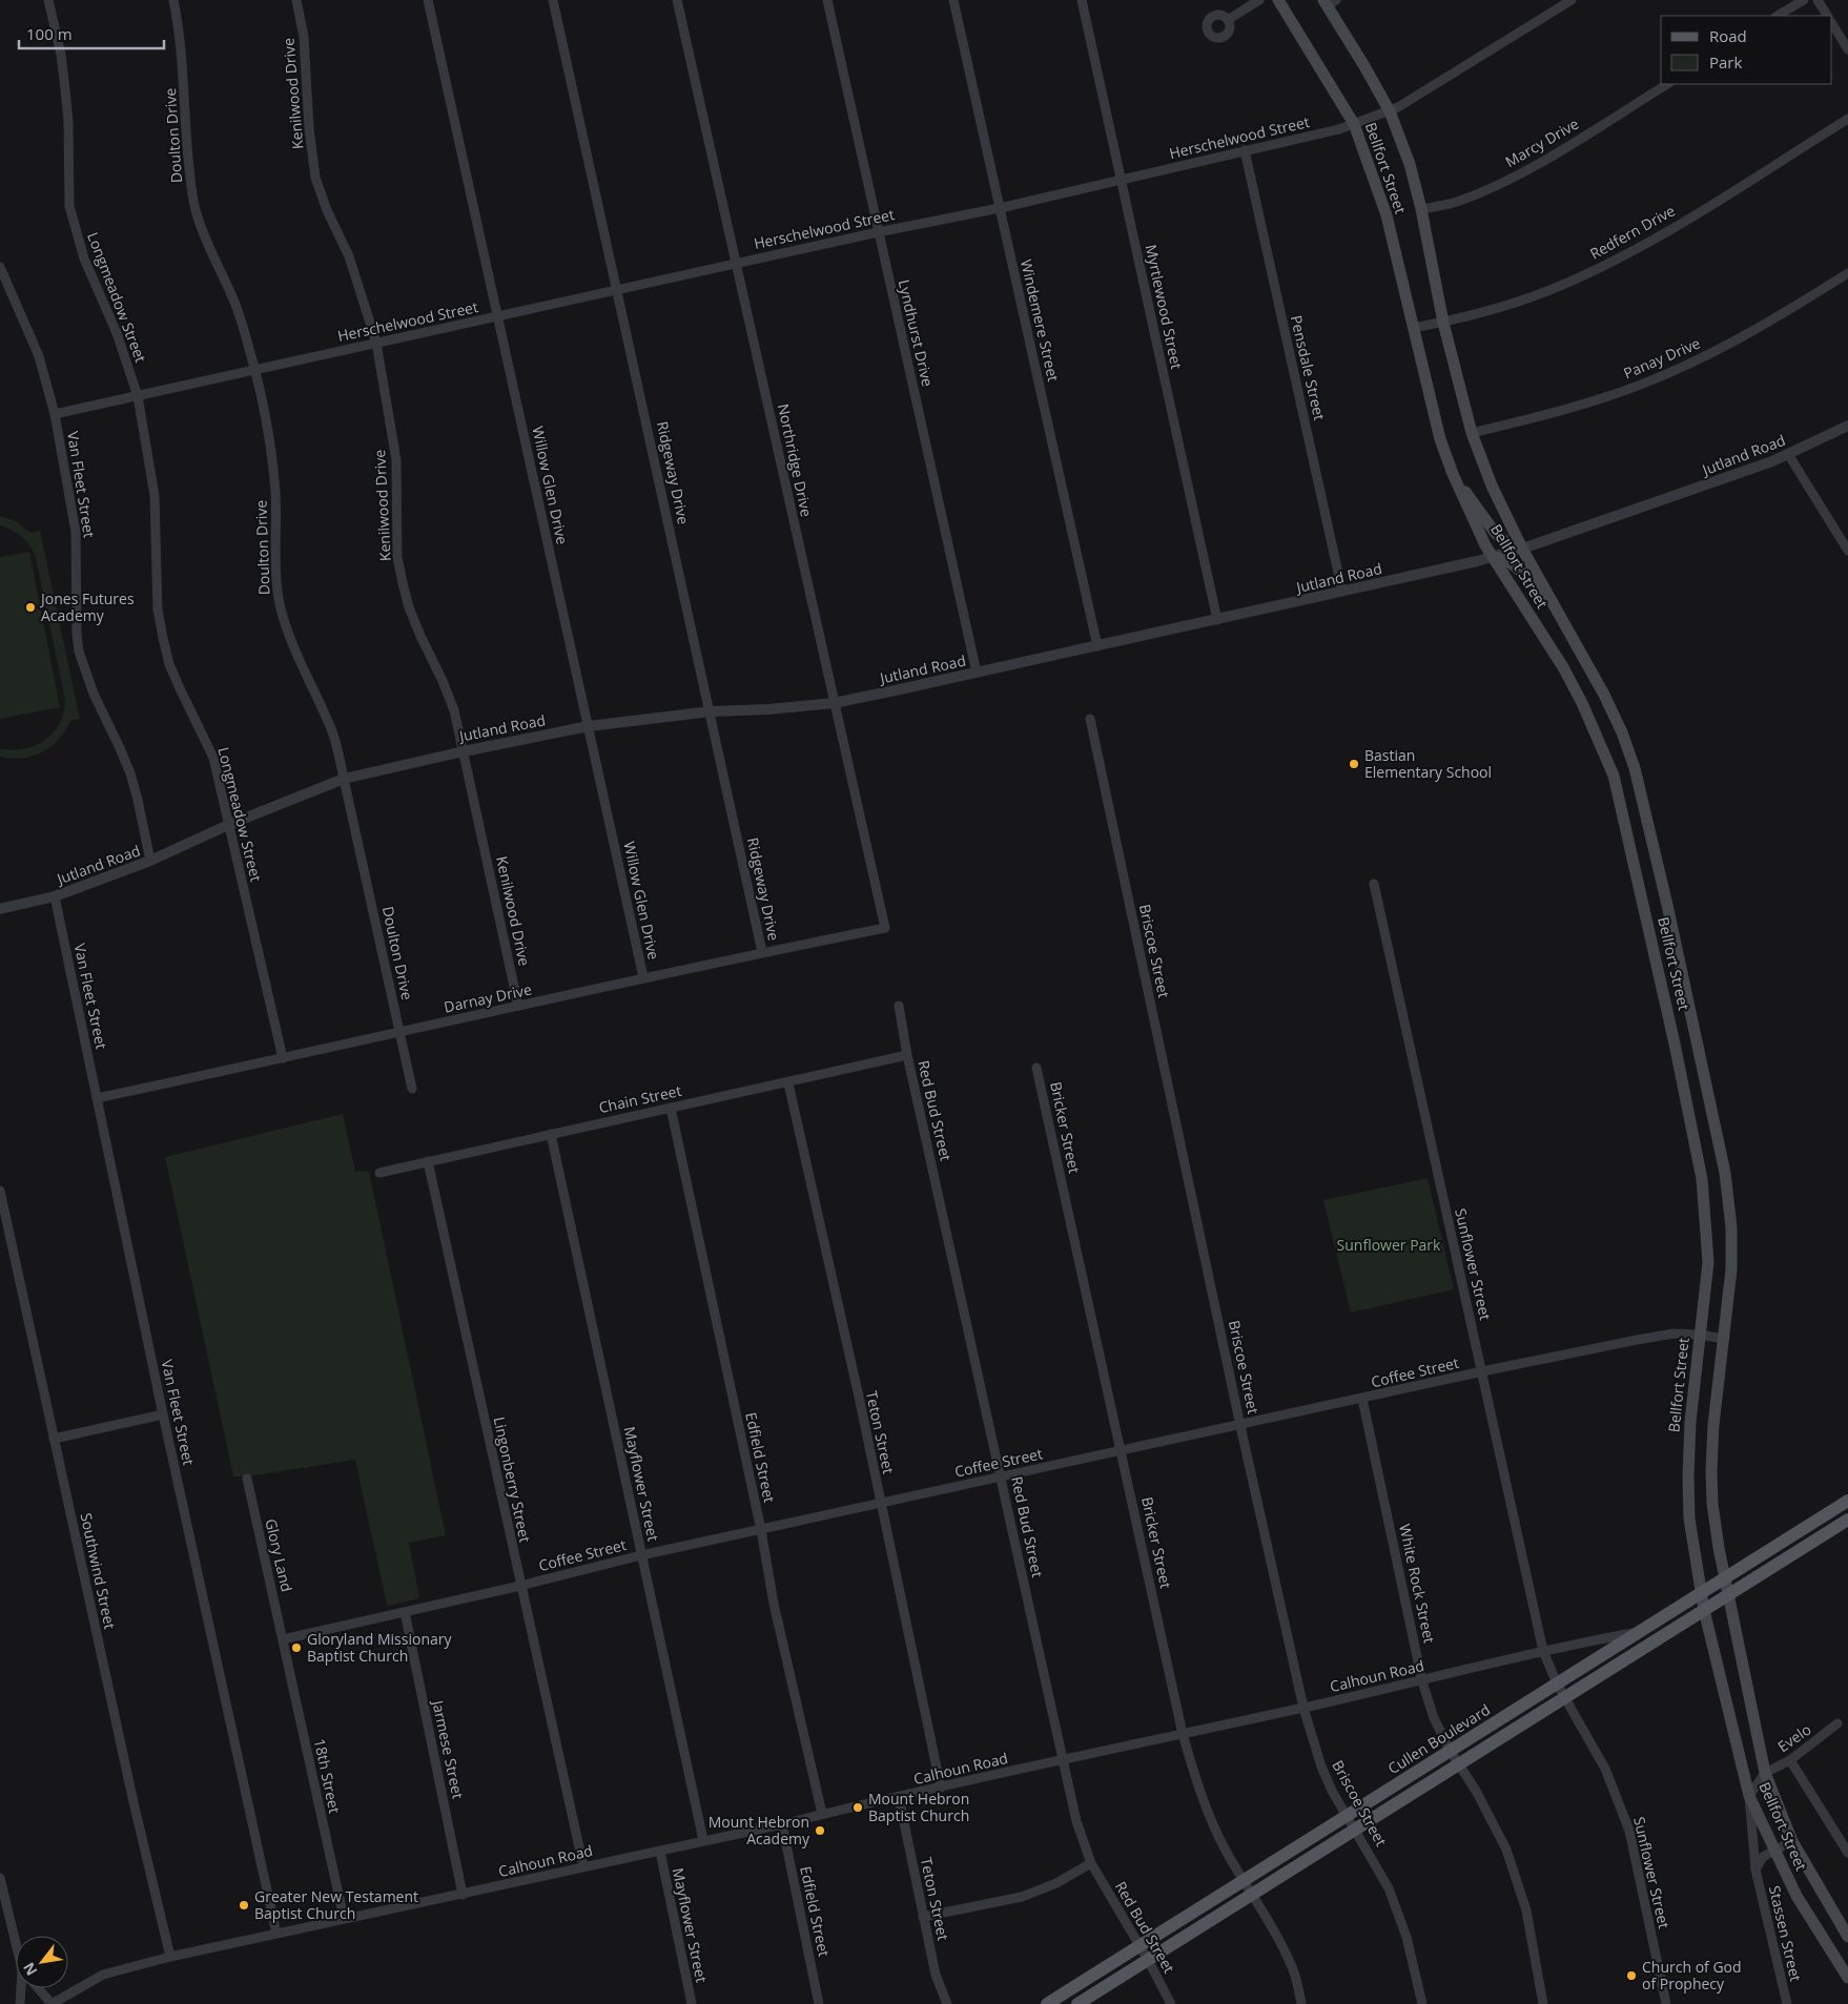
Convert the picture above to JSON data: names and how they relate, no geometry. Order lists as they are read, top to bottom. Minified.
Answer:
{"streets":{"main road":["Bellfort Street","Cullen Boulevard"],"street":["Kenilwood Drive","Doulton Drive","Herschelwood Street","Marcy Drive","Redfern Drive","Longmeadow Street","Myrtlewood Street","Windemere Street","Lyndhurst Drive","Panay Drive","Pensdale Street","Jutland Road","Northridge Drive","Ridgeway Drive","Van Fleet Street","Willow Glen Drive","Briscoe Street","Darnay Drive","Chain Street","Red Bud Street","Bricker Street","Sunflower Street","Coffee Street","Teton Street","Edfield Street","Lingonberry Street","Mayflower Street","Glory Land","Southwind Street","White Rock Street","Calhoun Road","Evelo","Jarmese Street","18th Street","Stassen Street"]},"crossings":[["Kenilwood Drive","Herschelwood Street"],["Kenilwood Drive","Jutland Road"],["Kenilwood Drive","Darnay Drive"],["Doulton Drive","Herschelwood Street"],["Doulton Drive","Jutland Road"],["Doulton Drive","Darnay Drive"],["Herschelwood Street","Bellfort Street"],["Herschelwood Street","Longmeadow Street"],["Herschelwood Street","Myrtlewood Street"],["Herschelwood Street","Windemere Street"],["Herschelwood Street","Lyndhurst Drive"],["Herschelwood Street","Pensdale Street"],["Herschelwood Street","Northridge Drive"],["Herschelwood Street","Ridgeway Drive"],["Herschelwood Street","Van Fleet Street"],["Herschelwood Street","Willow Glen Drive"],["Marcy Drive","Bellfort Street"],["Bellfort Street","Redfern Drive"],["Bellfort Street","Panay Drive"],["Bellfort Street","Jutland Road"],["Bellfort Street","Coffee Street"],["Bellfort Street","Evelo"],["Bellfort Street","Cullen Boulevard"],["Bellfort Street","Stassen Street"],["Longmeadow Street","Jutland Road"],["Longmeadow Street","Darnay Drive"],["Myrtlewood Street","Jutland Road"],["Windemere Street","Jutland Road"],["Lyndhurst Drive","Jutland Road"],["Pensdale Street","Jutland Road"],["Jutland Road","Northridge Drive"],["Jutland Road","Ridgeway Drive"],["Jutland Road","Van Fleet Street"],["Jutland Road","Willow Glen Drive"],["Northridge Drive","Darnay Drive"],["Ridgeway Drive","Darnay Drive"],["Van Fleet Street","Darnay Drive"],["Van Fleet Street","Calhoun Road"],["Willow Glen Drive","Darnay Drive"],["Briscoe Street","Coffee Street"],["Briscoe Street","Calhoun Road"],["Briscoe Street","Cullen Boulevard"],["Chain Street","Red Bud Street"],["Chain Street","Teton Street"],["Chain Street","Edfield Street"],["Chain Street","Lingonberry Street"],["Chain Street","Mayflower Street"],["Red Bud Street","Coffee Street"],["Red Bud Street","Calhoun Road"],["Red Bud Street","Cullen Boulevard"],["Bricker Street","Coffee Street"],["Bricker Street","Calhoun Road"],["Bricker Street","Cullen Boulevard"],["Sunflower Street","Coffee Street"],["Sunflower Street","Calhoun Road"],["Sunflower Street","Cullen Boulevard"],["Coffee Street","Teton Street"],["Coffee Street","Edfield Street"],["Coffee Street","Lingonberry Street"],["Coffee Street","Mayflower Street"],["Coffee Street","Glory Land"],["Coffee Street","White Rock Street"],["Coffee Street","Jarmese Street"],["Coffee Street","18th Street"],["Teton Street","Calhoun Road"],["Edfield Street","Calhoun Road"],["Lingonberry Street","Calhoun Road"],["Mayflower Street","Calhoun Road"],["Glory Land","18th Street"],["Southwind Street","Calhoun Road"],["White Rock Street","Calhoun Road"],["White Rock Street","Cullen Boulevard"],["Calhoun Road","Cullen Boulevard"],["Calhoun Road","Jarmese Street"],["Calhoun Road","18th Street"]],"parks":["Sunflower Park"],"places":["Jones Futures Academy","Bastian Elementary School","Gloryland Missionary Baptist Church","Mount Hebron Baptist Church","Mount Hebron Academy","Greater New Testament Baptist Church","Church of God of Prophecy"],"legend":["Road","Park"],"scale_bar":"100 m","north":"bottom left"}
